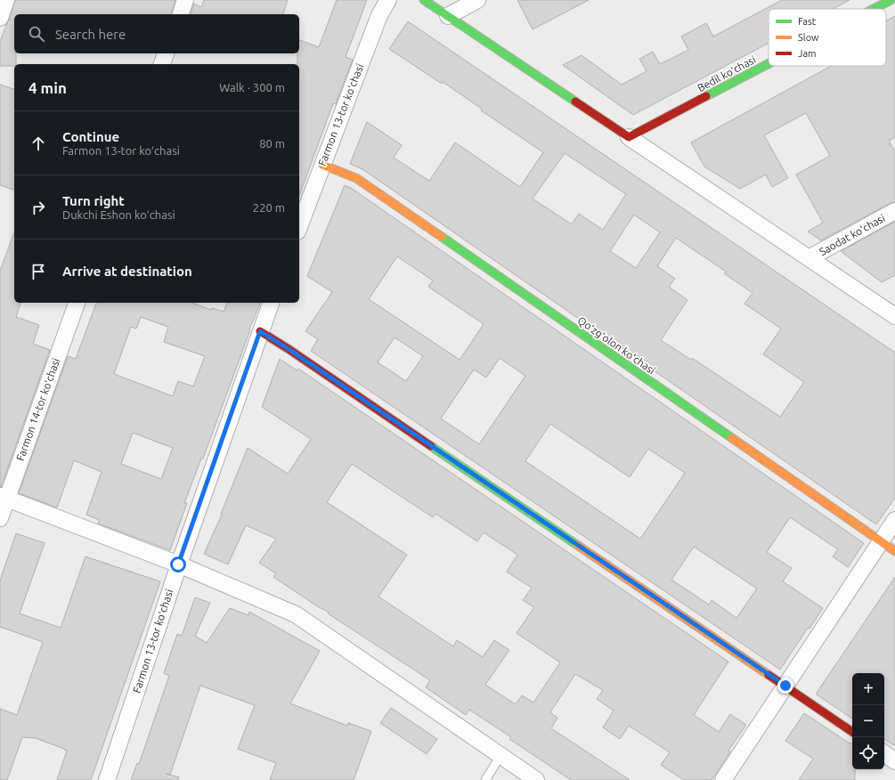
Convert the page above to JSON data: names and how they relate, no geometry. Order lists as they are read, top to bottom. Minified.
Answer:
{"streets":{"street":["Bedil koʻchasi","Farmon 13-tor koʻchasi","Saodat koʻchasi","Qoʻzgʻolon koʻchasi","Farmon 14-tor koʻchasi"]},"crossings":[["Farmon 13-tor koʻchasi","Qoʻzgʻolon koʻchasi"]],"legend":["Fast","Slow","Jam"],"page":{"search":"Search here","heading":["4 min","Walk · 300 m"],"list":[["Continue","Farmon 13-tor koʻchasi","80 m"],["Turn right","Dukchi Eshon koʻchasi","220 m"],"Arrive at destination"],"map_buttons":["+","−"]}}
